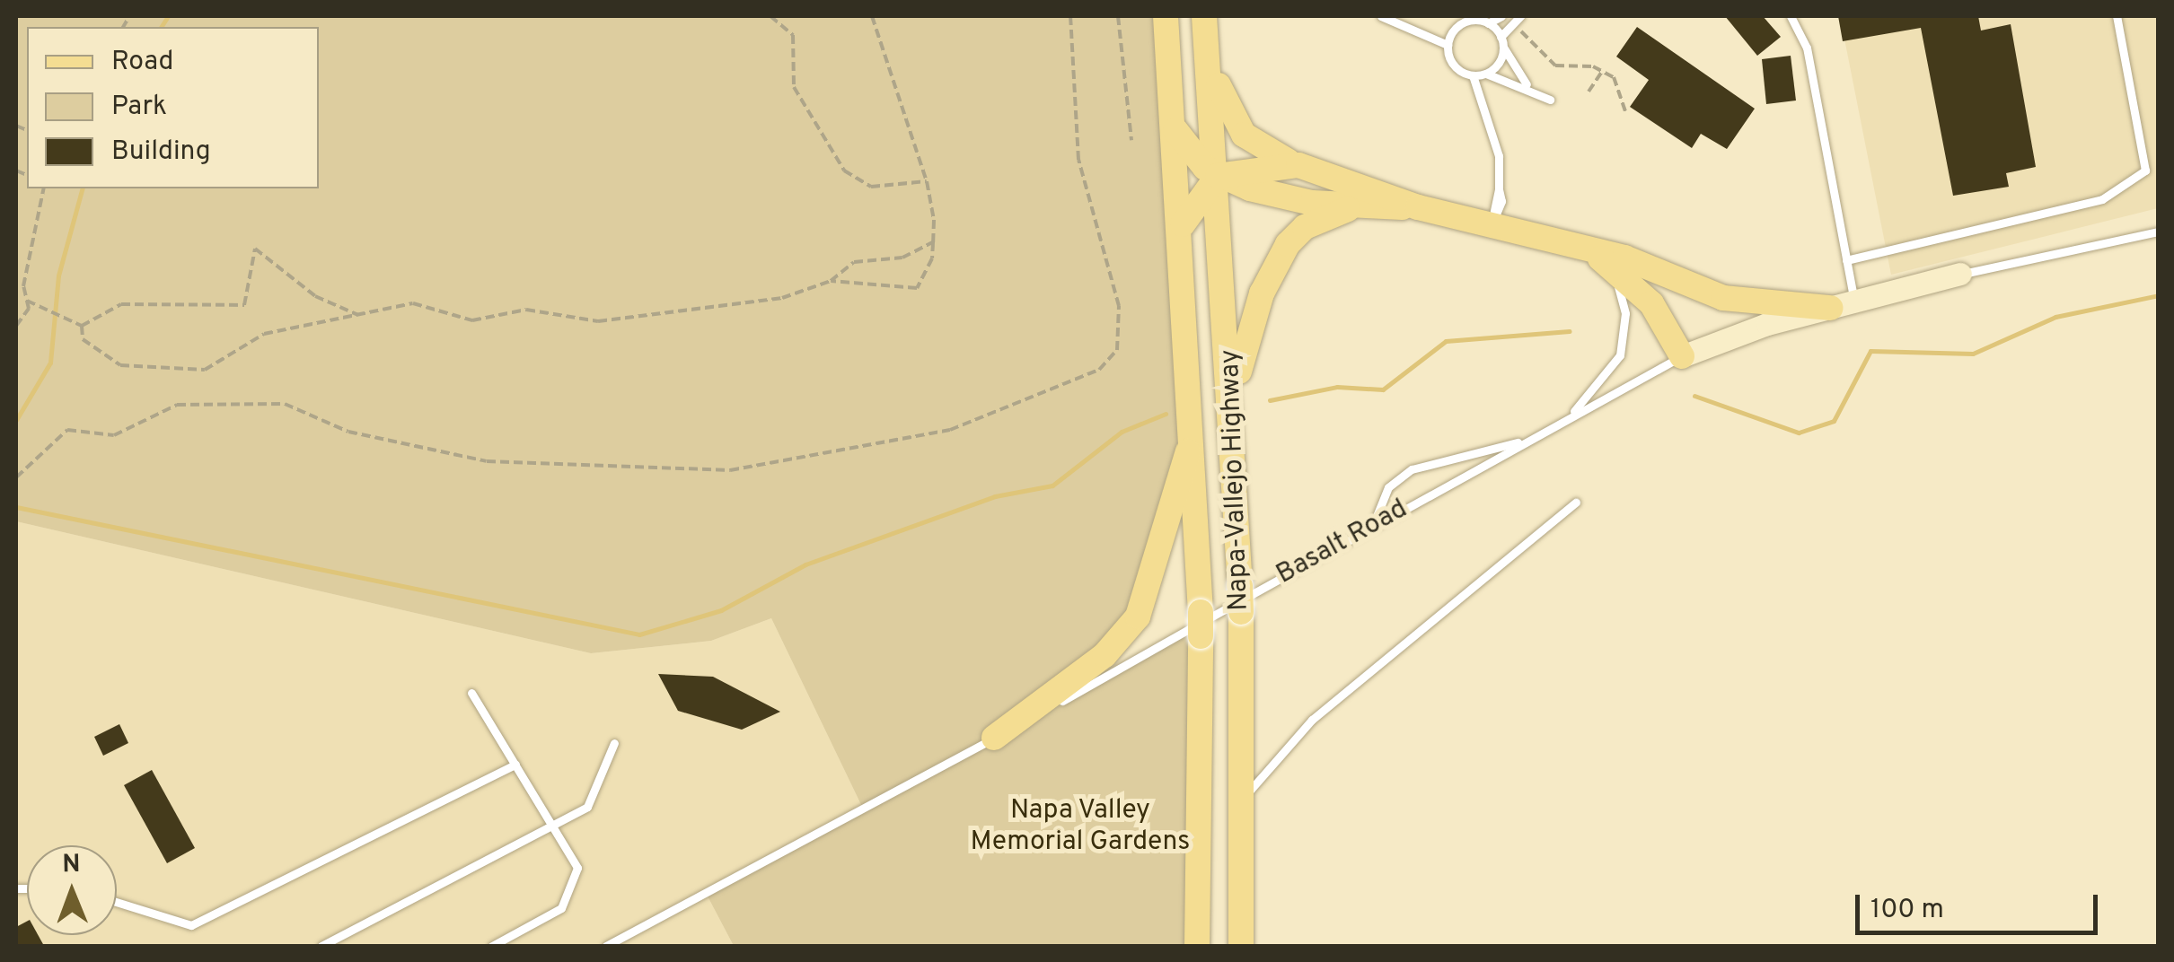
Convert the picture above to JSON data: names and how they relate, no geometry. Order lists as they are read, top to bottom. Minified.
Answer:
{"streets":{"main road":["Napa-Vallejo Highway"],"street":["Basalt Road"]},"parks":["Napa Valley Memorial Gardens"],"legend":["Road","Park","Building"],"scale_bar":"100 m","north":"top"}
